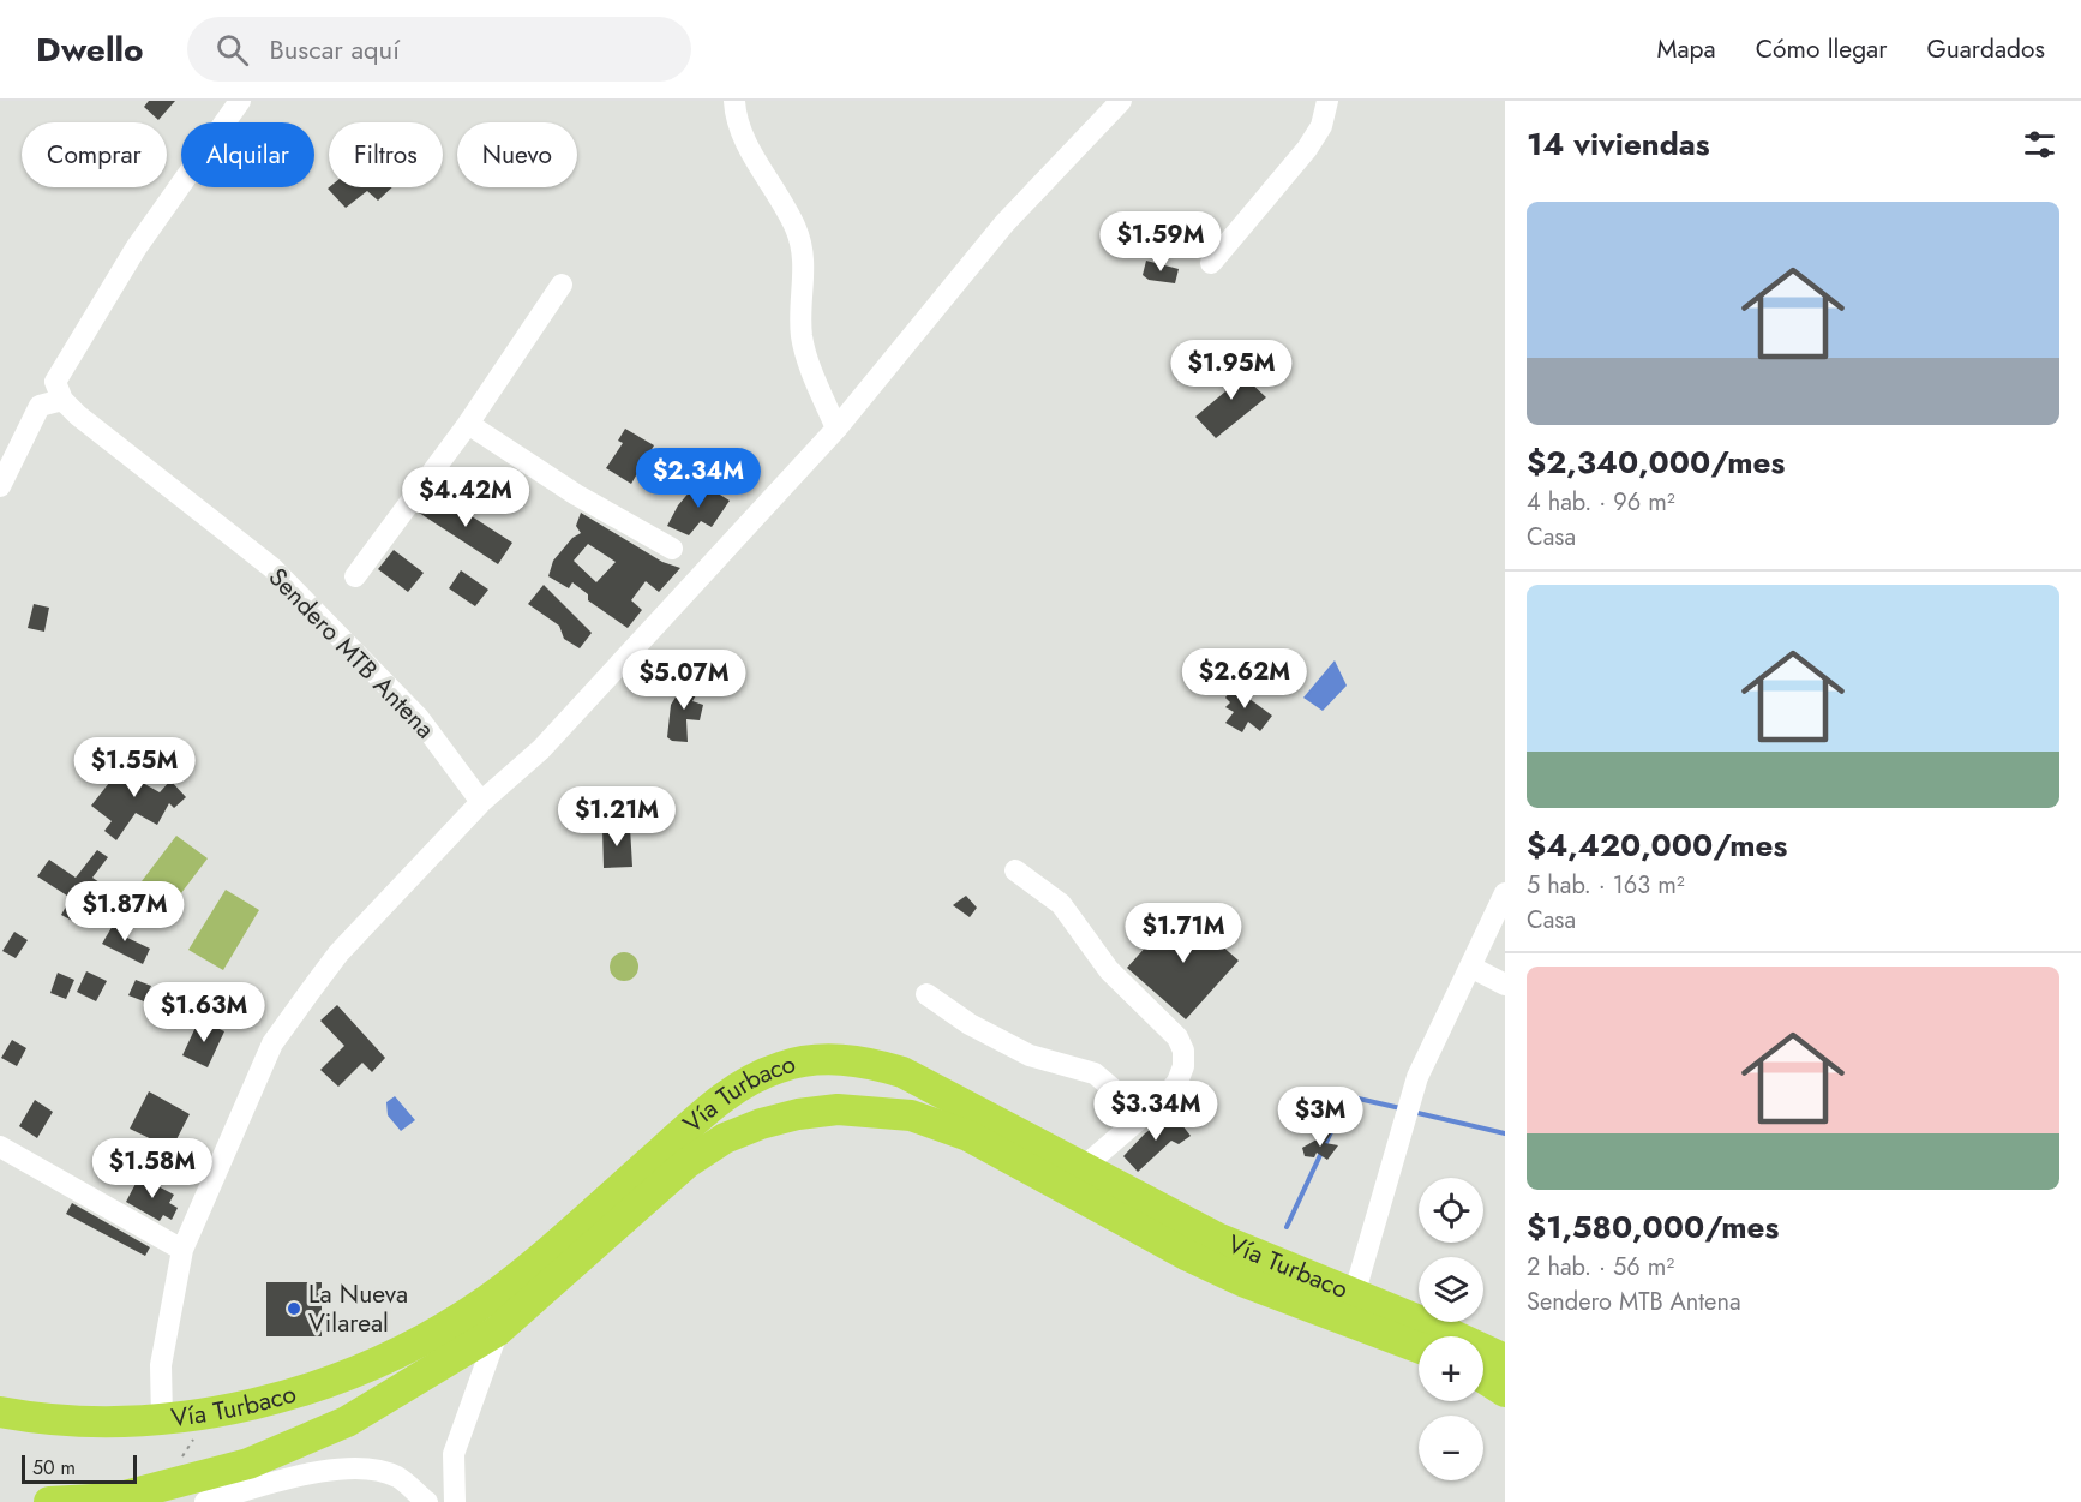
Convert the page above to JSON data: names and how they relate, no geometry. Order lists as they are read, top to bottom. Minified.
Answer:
{"streets":{"highway":["Vía Turbaco"],"street":["Sendero MTB Antena"]},"places":["La Nueva Vilareal"],"scale_bar":"50 m","page":{"header":"Dwello","search":"Buscar aquí","nav":["Mapa","Cómo llegar","Guardados"],"heading":"14 viviendas","chip":["Comprar","Alquilar","Filtros","Nuevo"],"list":[{"name":"$2,340,000/mes","note":"4 hab. · 96 m² · Casa"},{"name":"$4,420,000/mes","note":"5 hab. · 163 m² · Casa"},{"name":"$1,580,000/mes","note":"2 hab. · 56 m² · Sendero MTB Antena"}],"price":["$1.59M","$1.95M","$2.34M","$4.42M","$2.62M","$5.07M","$1.55M","$1.21M","$1.87M","$1.71M","$1.63M","$3.34M","$3M","$1.58M"],"map_buttons":["+","−"],"scale":"50 m"}}
